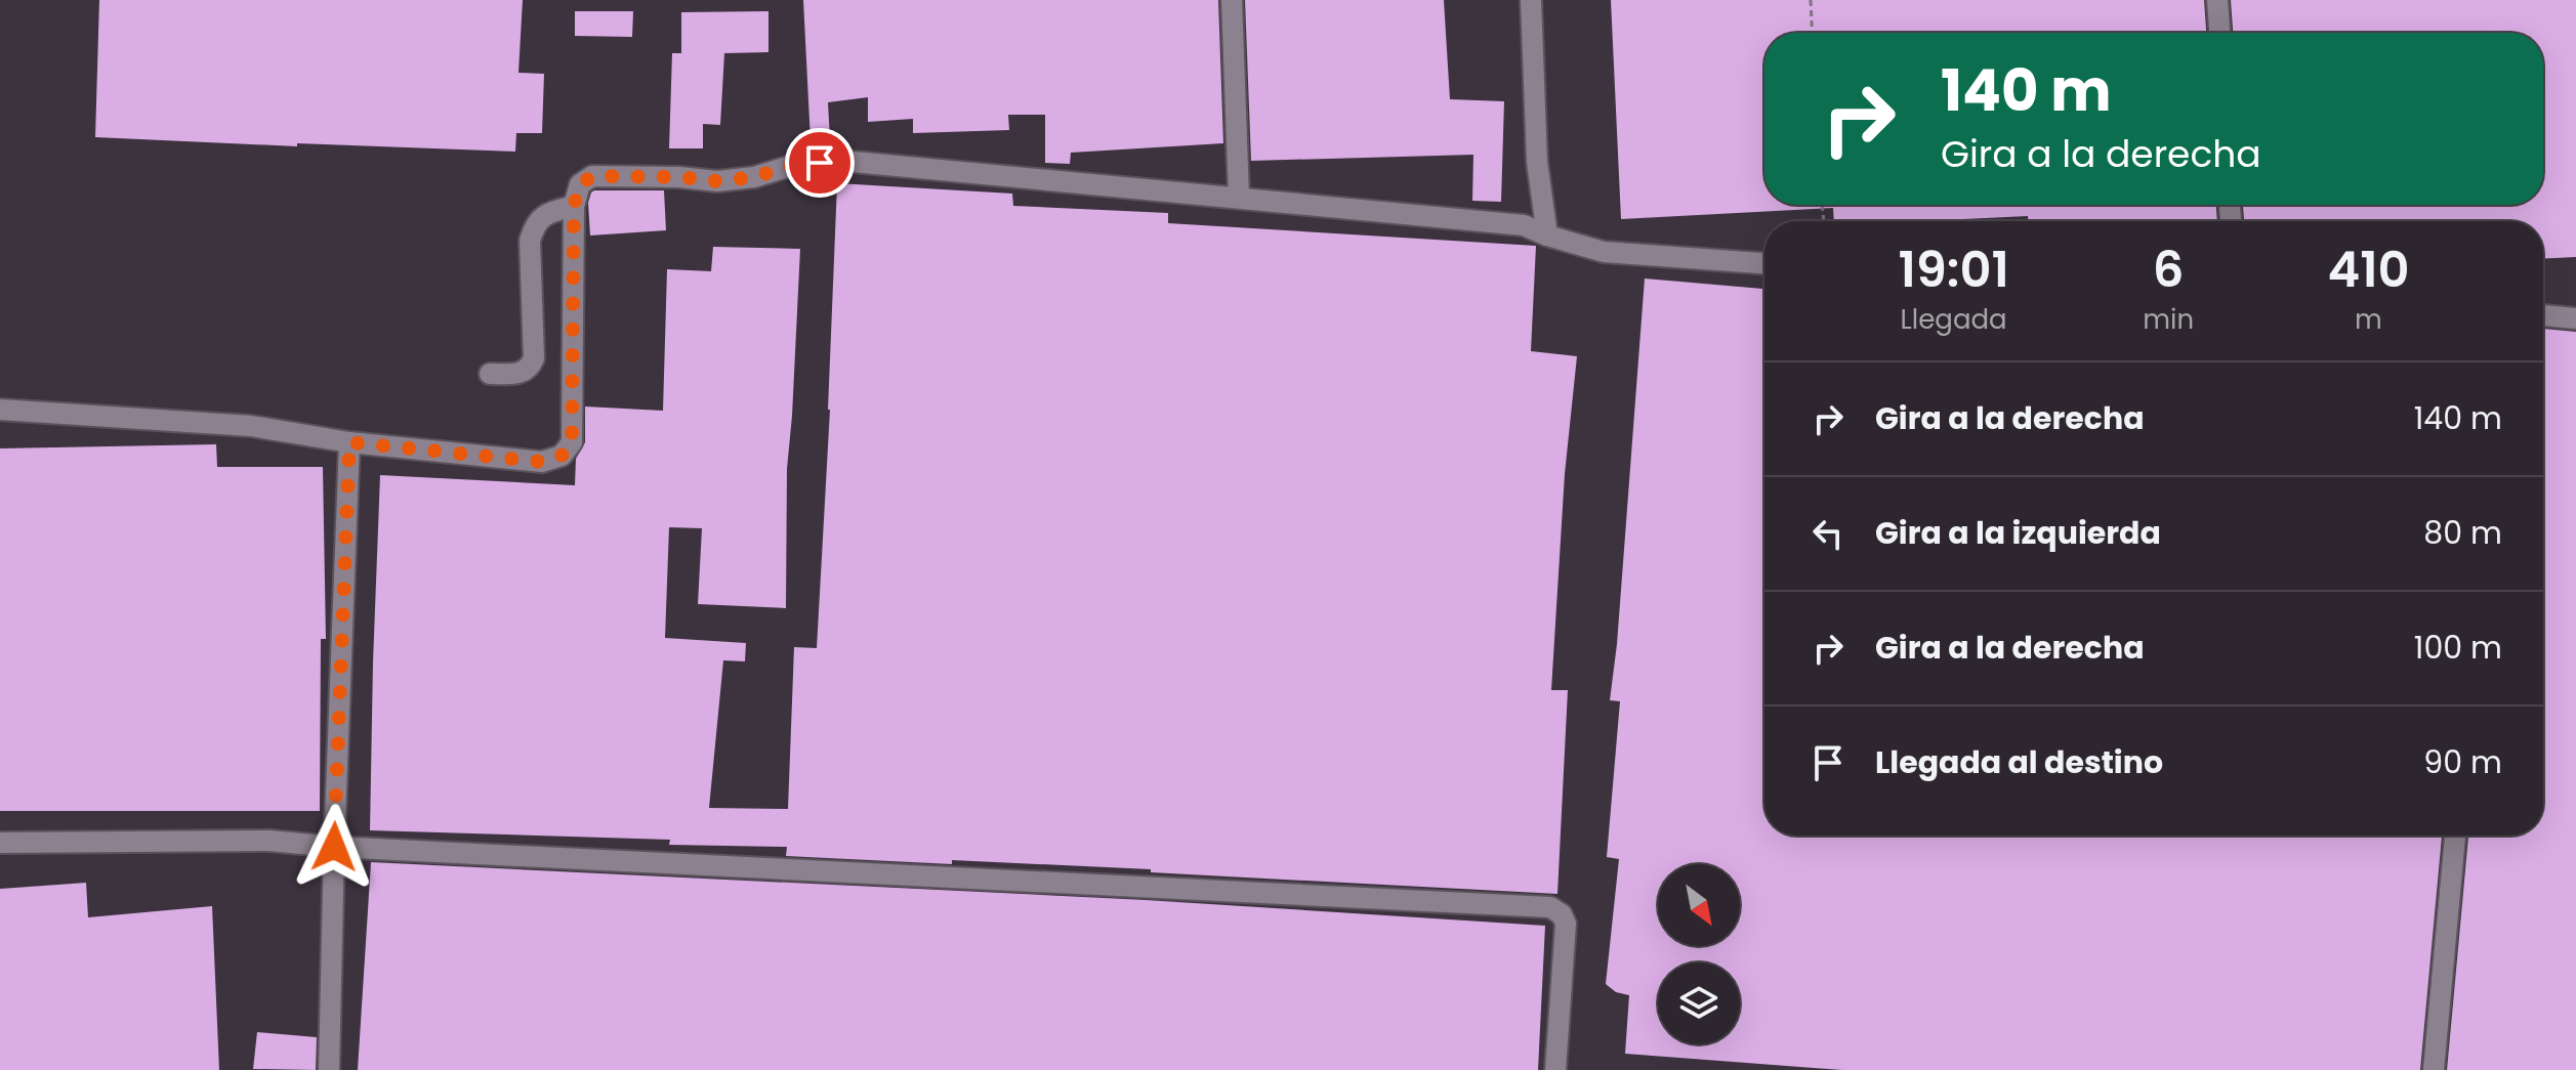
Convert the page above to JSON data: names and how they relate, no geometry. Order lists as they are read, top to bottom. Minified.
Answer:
{"north":"bottom right","page":{"turn":["140 m","Gira a la derecha"],"eta":["19:01","Llegada","6","min","410","m"],"list":[{"name":"Gira a la derecha","value":"140 m"},{"name":"Gira a la izquierda","value":"80 m"},{"name":"Gira a la derecha","value":"100 m"},{"name":"Llegada al destino","value":"90 m"}]}}
